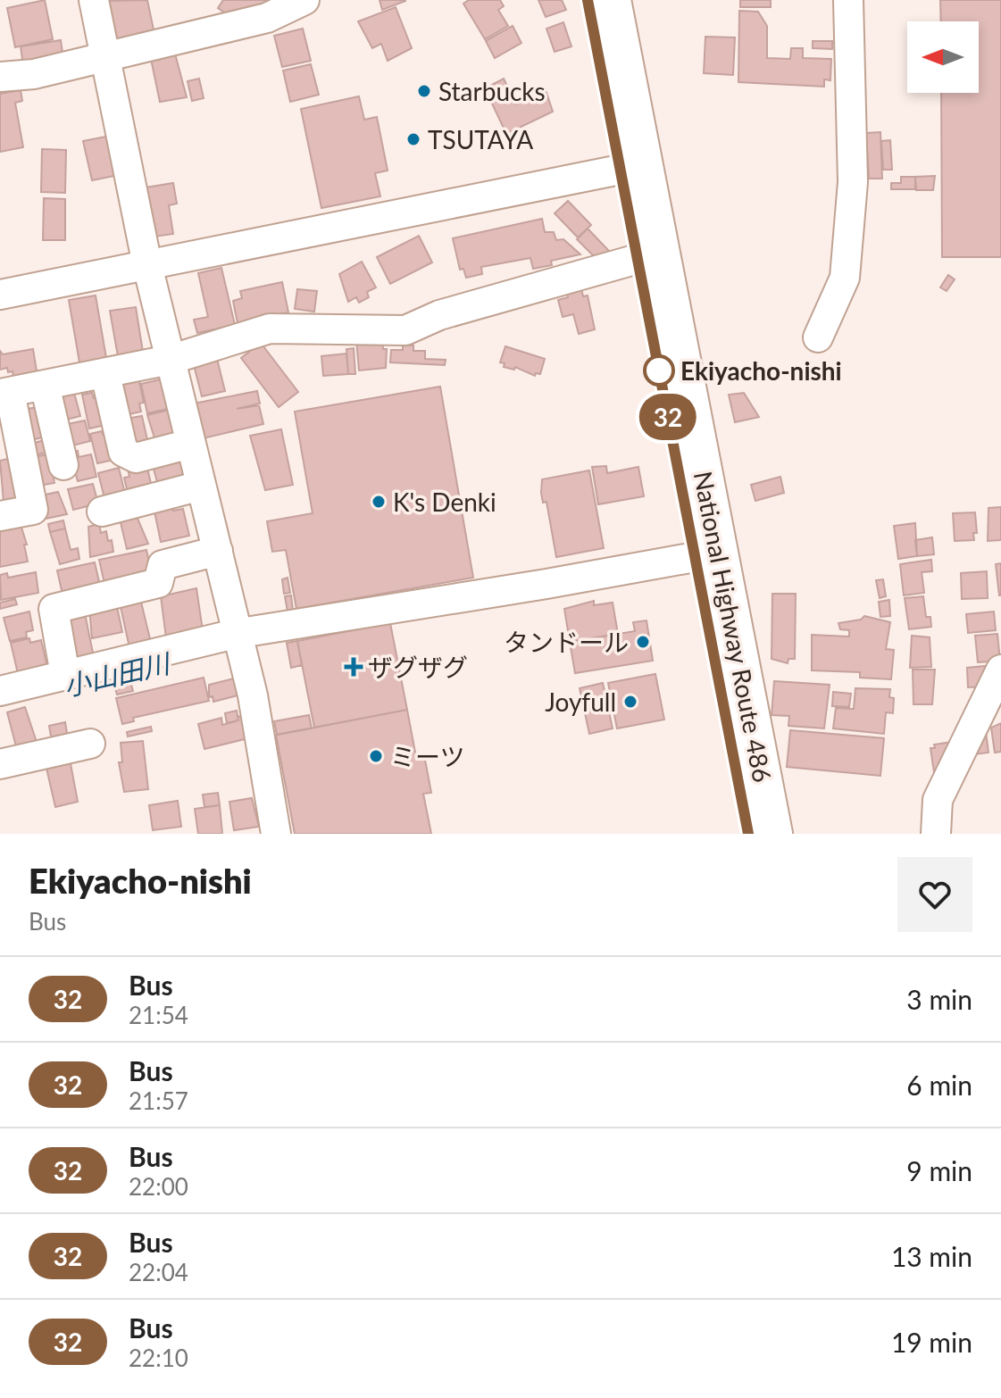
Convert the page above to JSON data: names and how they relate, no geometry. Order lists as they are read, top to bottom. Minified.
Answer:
{"streets":{"highway":["National Highway Route 486"]},"water":["小山田川"],"places":{"other":["Starbucks","TSUTAYA","Ekiyacho-nishi","K's Denki","タンドール","Joyfull","ミーツ"],"health":["ザグザグ"]},"lines":["bus line 32"],"north":"left","page":{"on_map":"32","heading":["Ekiyacho-nishi","Bus"],"list":[{"mark":"32","name":"Bus","note":"21:54","value":"3 min"},{"mark":"32","name":"Bus","note":"21:57","value":"6 min"},{"mark":"32","name":"Bus","note":"22:00","value":"9 min"},{"mark":"32","name":"Bus","note":"22:04","value":"13 min"},{"mark":"32","name":"Bus","note":"22:10","value":"19 min"}]}}
